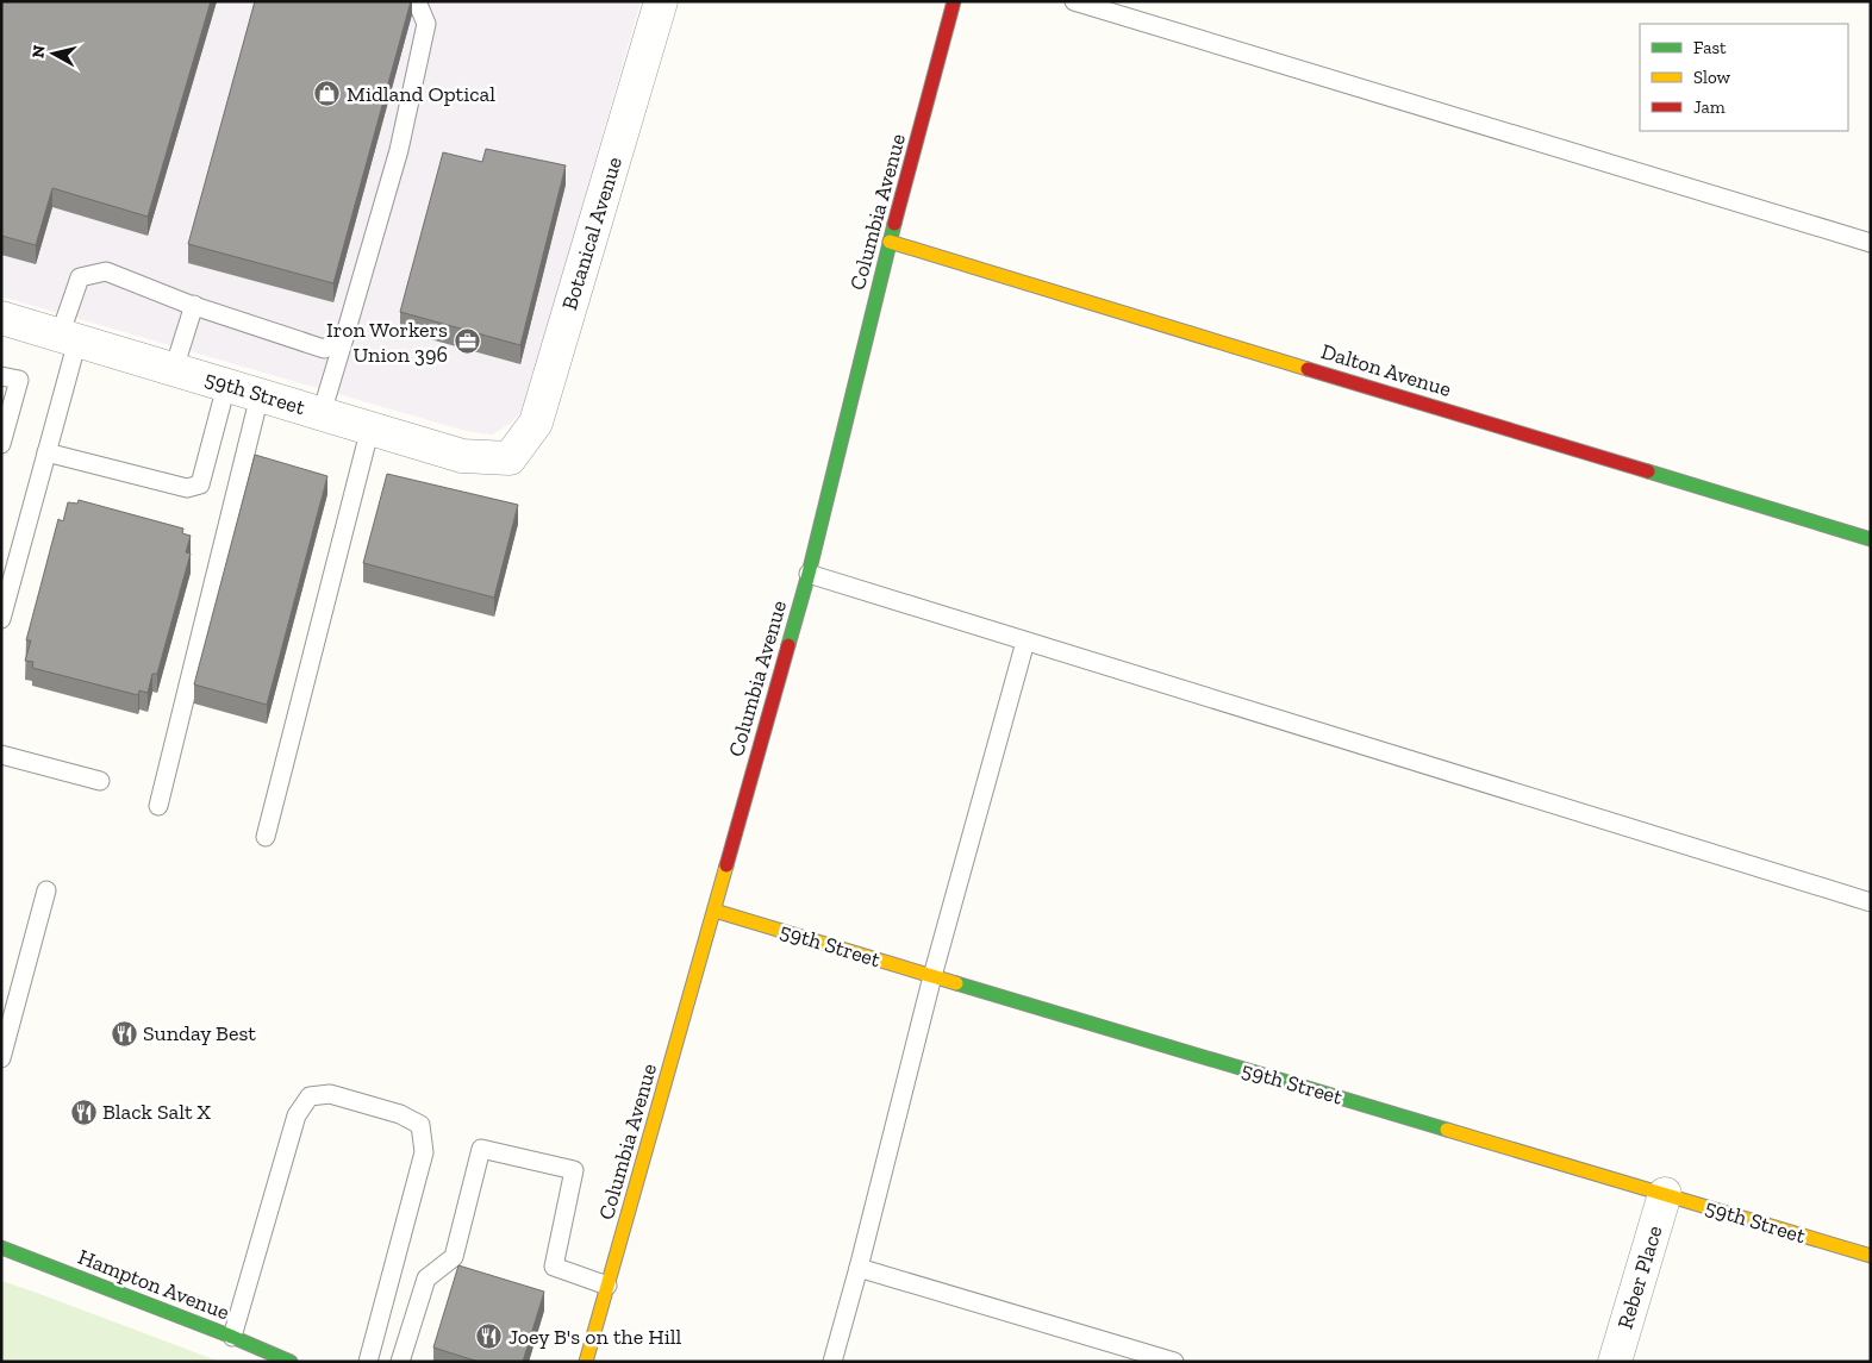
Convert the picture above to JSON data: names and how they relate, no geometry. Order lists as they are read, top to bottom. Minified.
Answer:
{"streets":{"street":["Columbia Avenue","Botanical Avenue","Dalton Avenue","59th Street","Reber Place","Hampton Avenue"]},"crossings":[["Columbia Avenue","Dalton Avenue"],["Columbia Avenue","59th Street"],["Botanical Avenue","59th Street"],["59th Street","Reber Place"]],"places":{"shop":["Midland Optical"],"office":["Iron Workers Union 396"],"restaurant":["Sunday Best","Black Salt X","Joey B's on the Hill"]},"legend":["Fast","Slow","Jam"],"north":"left"}
